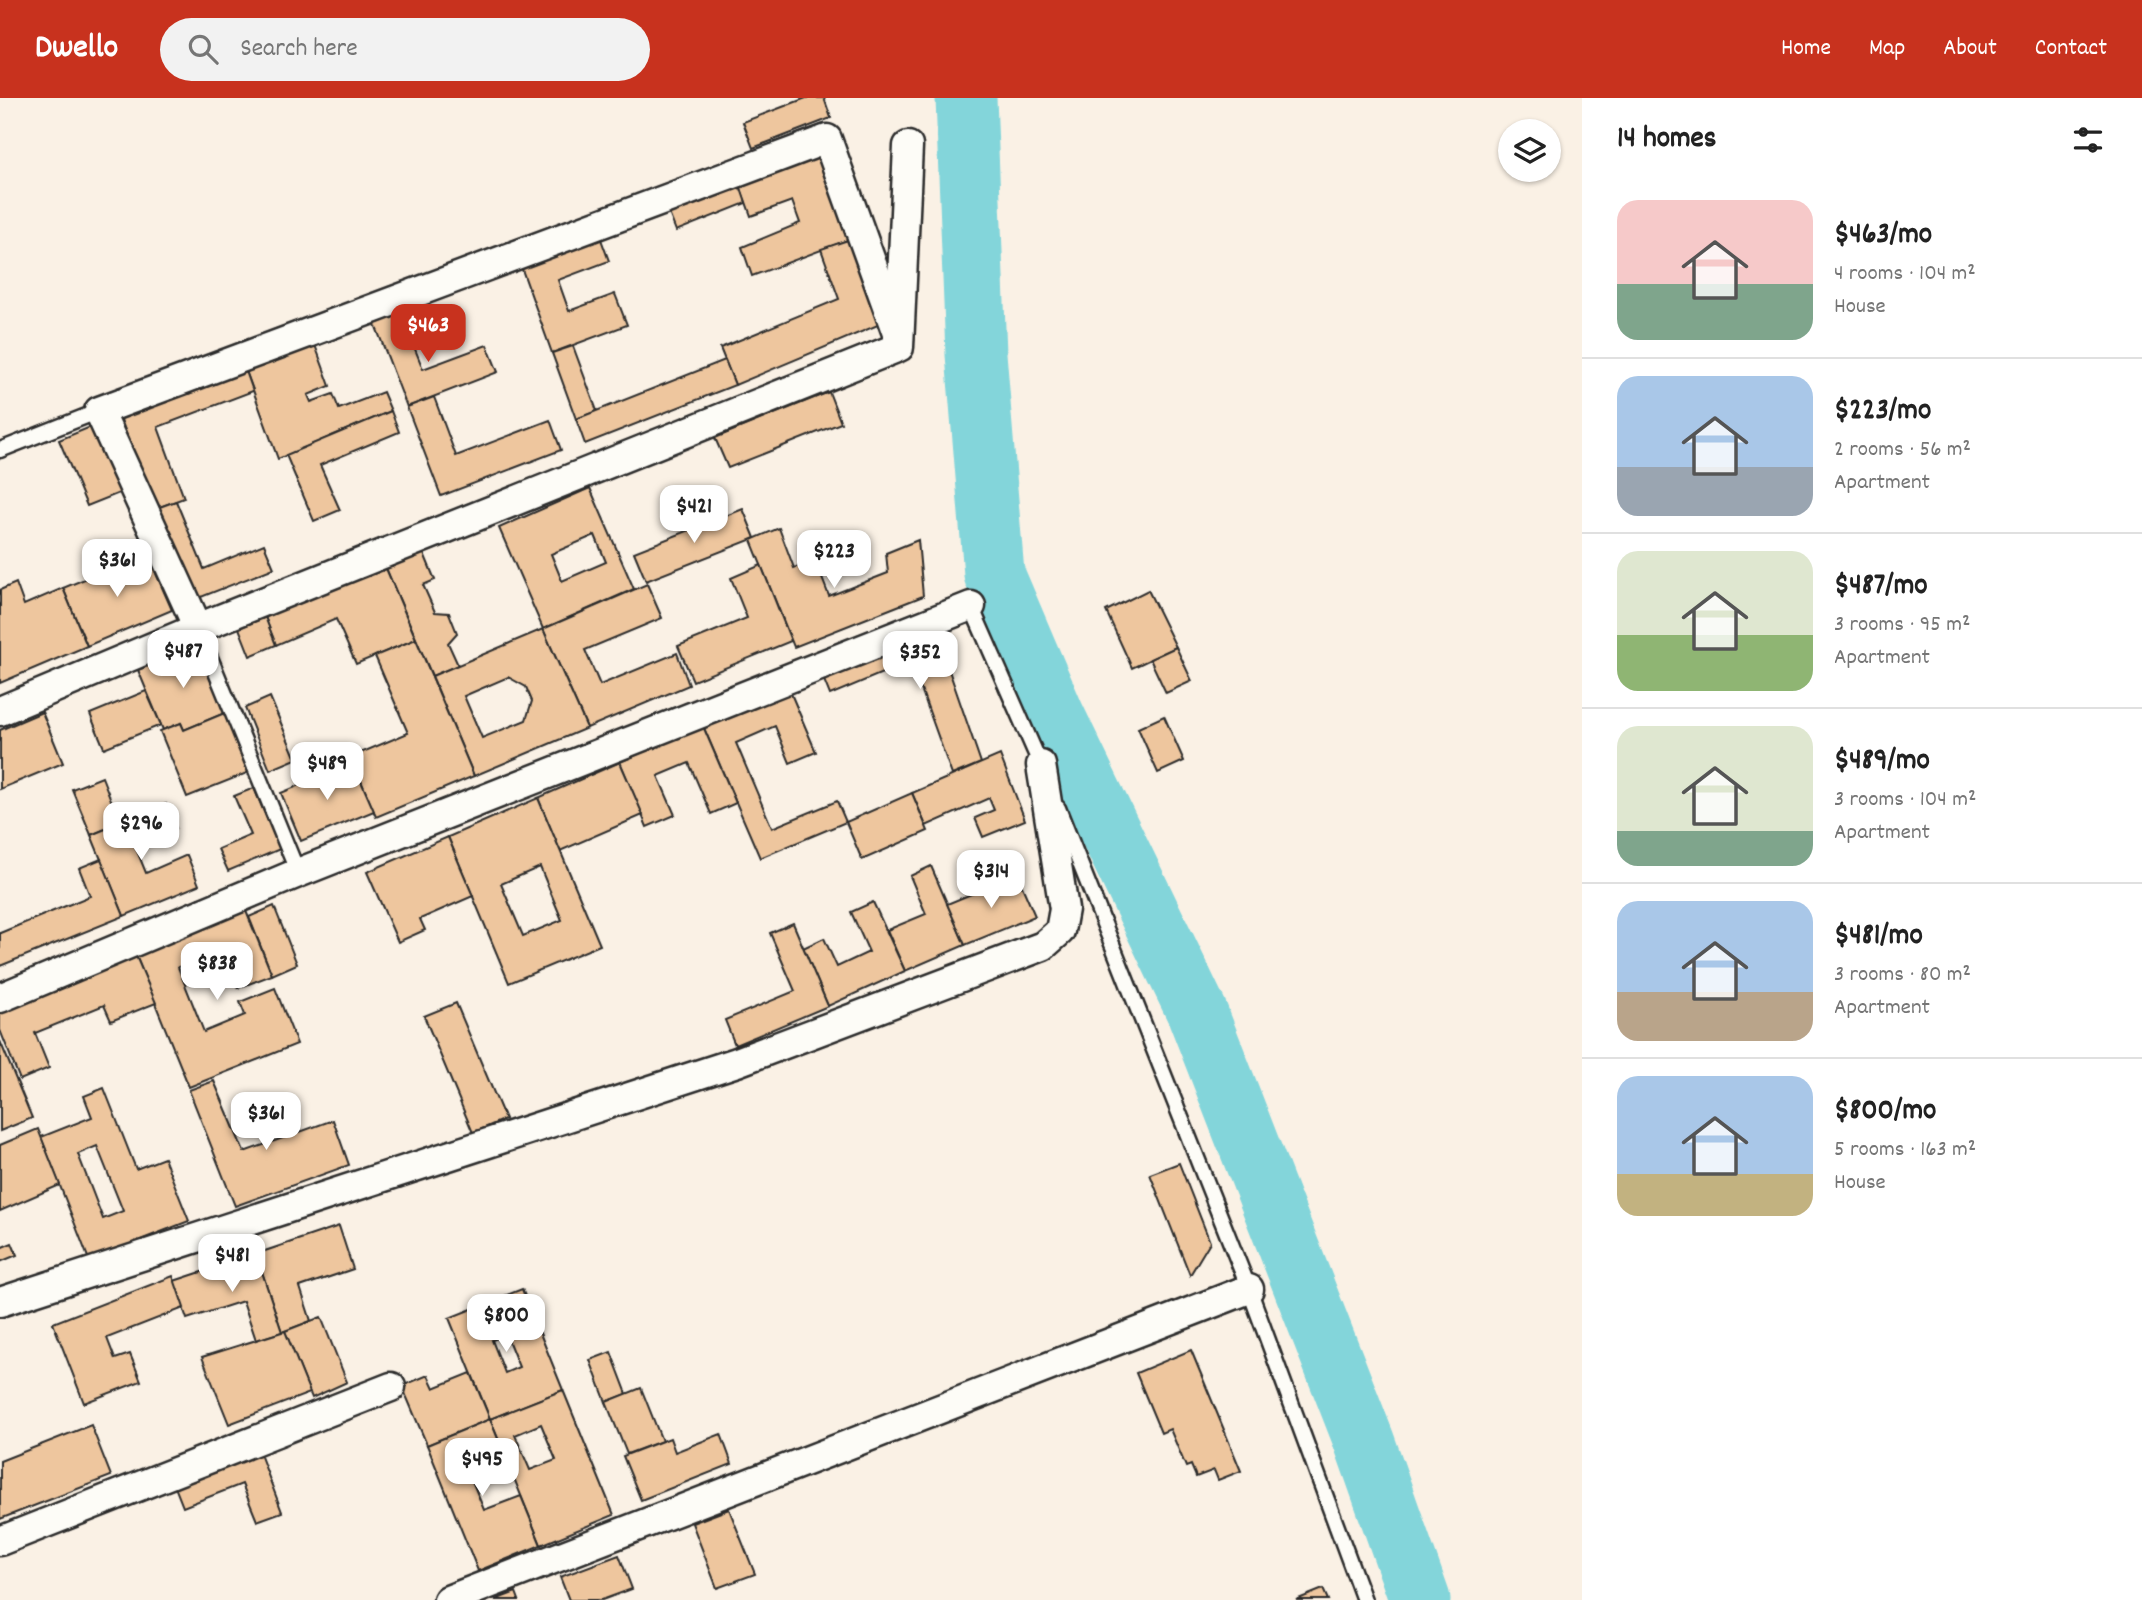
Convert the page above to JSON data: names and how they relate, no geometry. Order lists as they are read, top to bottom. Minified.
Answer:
{"page":{"header":"Dwello","search":"Search here","nav":["Home","Map","About","Contact"],"heading":"14 homes","list":[{"name":"$463/mo","note":"4 rooms · 104 m² · House"},{"name":"$223/mo","note":"2 rooms · 56 m² · Apartment"},{"name":"$487/mo","note":"3 rooms · 95 m² · Apartment"},{"name":"$489/mo","note":"3 rooms · 104 m² · Apartment"},{"name":"$481/mo","note":"3 rooms · 80 m² · Apartment"},{"name":"$800/mo","note":"5 rooms · 163 m² · House"}],"price":["$463","$421","$223","$361","$487","$352","$489","$296","$314","$838","$361","$481","$800","$495"]}}
